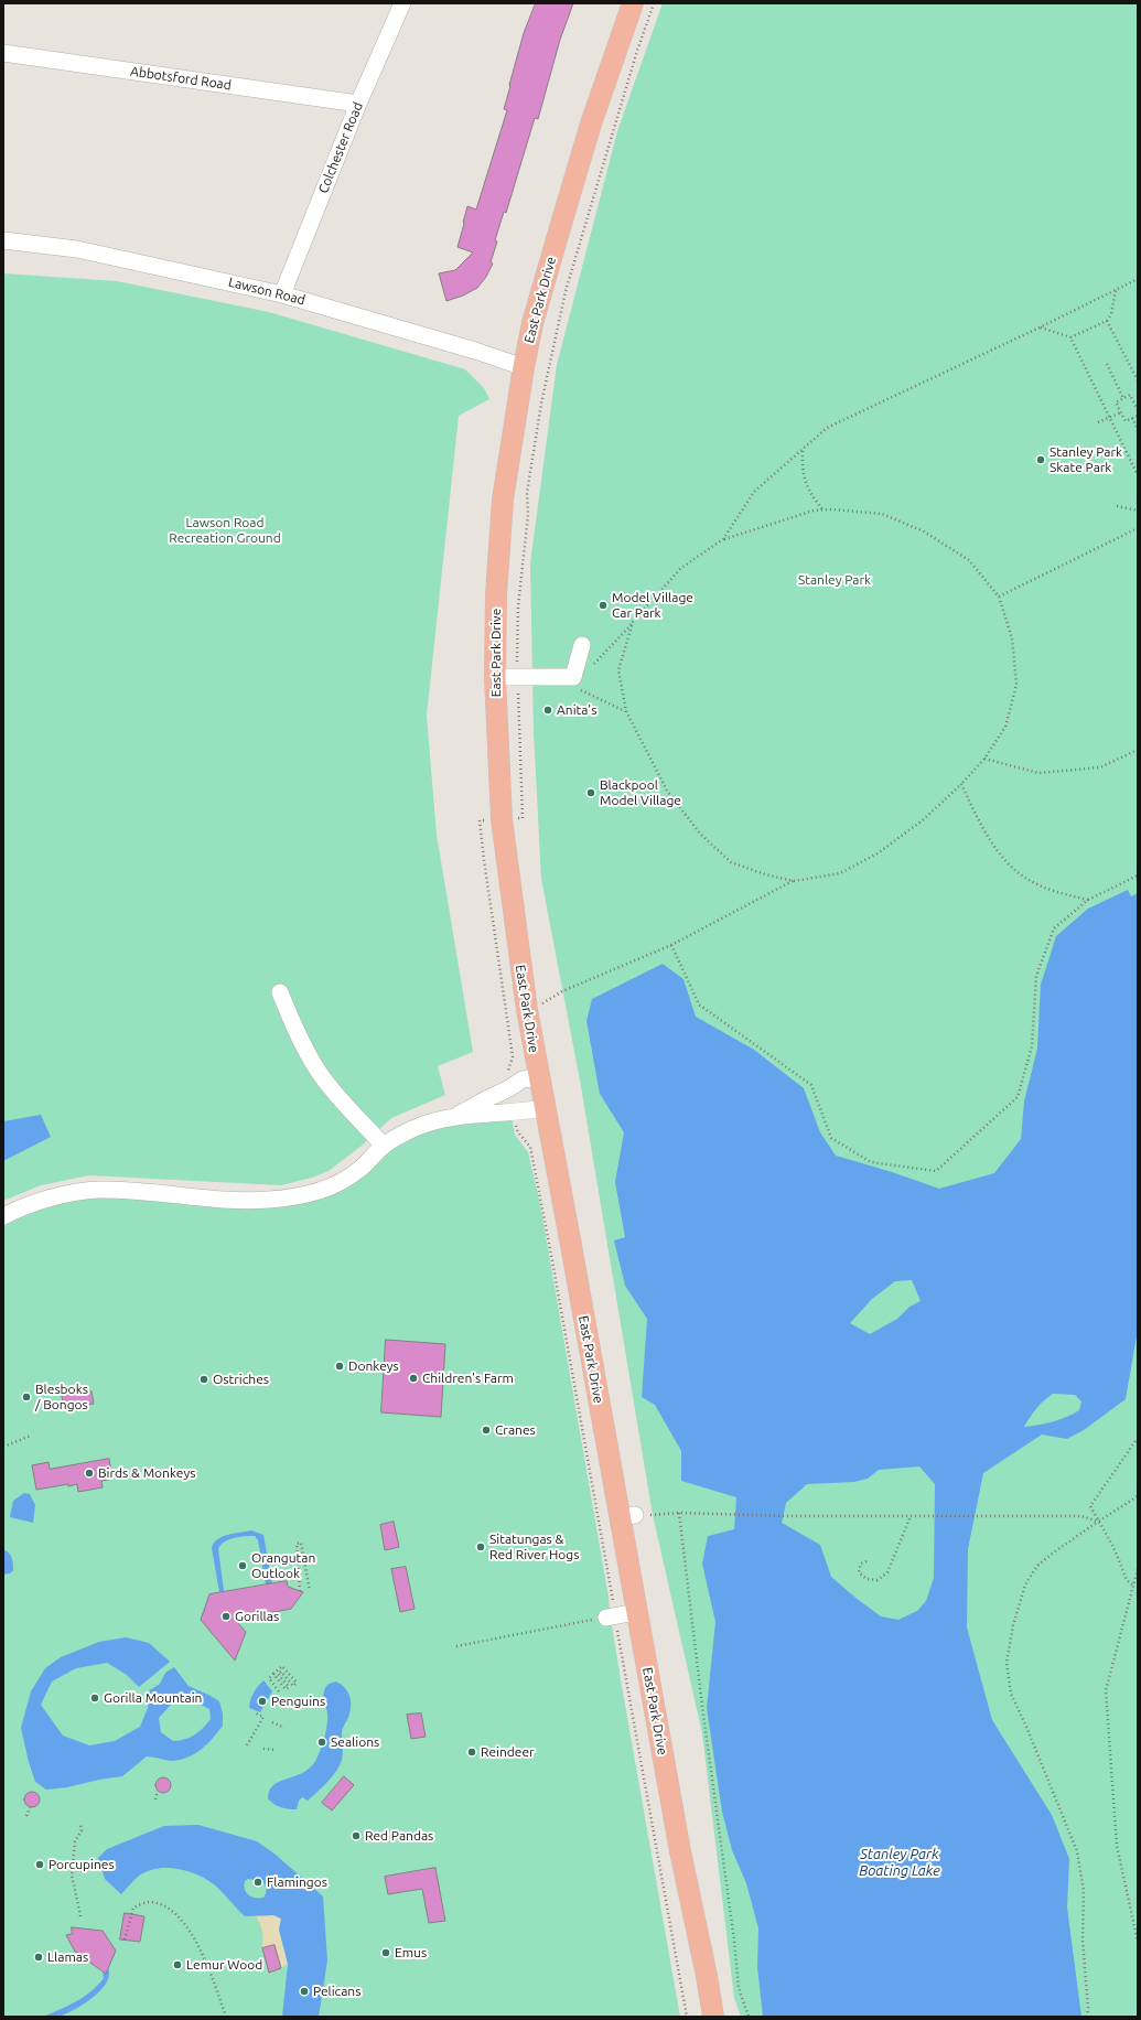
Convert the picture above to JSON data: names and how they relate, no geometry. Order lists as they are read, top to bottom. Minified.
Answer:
{"streets":{"main road":["East Park Drive"],"street":["Abbotsford Road","Colchester Road","Lawson Road"]},"crossings":[["Abbotsford Road","Colchester Road"],["Colchester Road","Lawson Road"],["Lawson Road","East Park Drive"]],"water":["Stanley Park Boating Lake"],"parks":["Lawson Road Recreation Ground","Stanley Park"],"places":["Stanley Park Skate Park","Model Village Car Park","Anita's","Blackpool Model Village","Donkeys","Children's Farm","Ostriches","Blesboks / Bongos","Cranes","Birds & Monkeys","Sitatungas & Red River Hogs","Orangutan Outlook","Gorillas","Gorilla Mountain","Penguins","Sealions","Reindeer","Red Pandas","Porcupines","Flamingos","Emus","Llamas","Lemur Wood","Pelicans"]}
